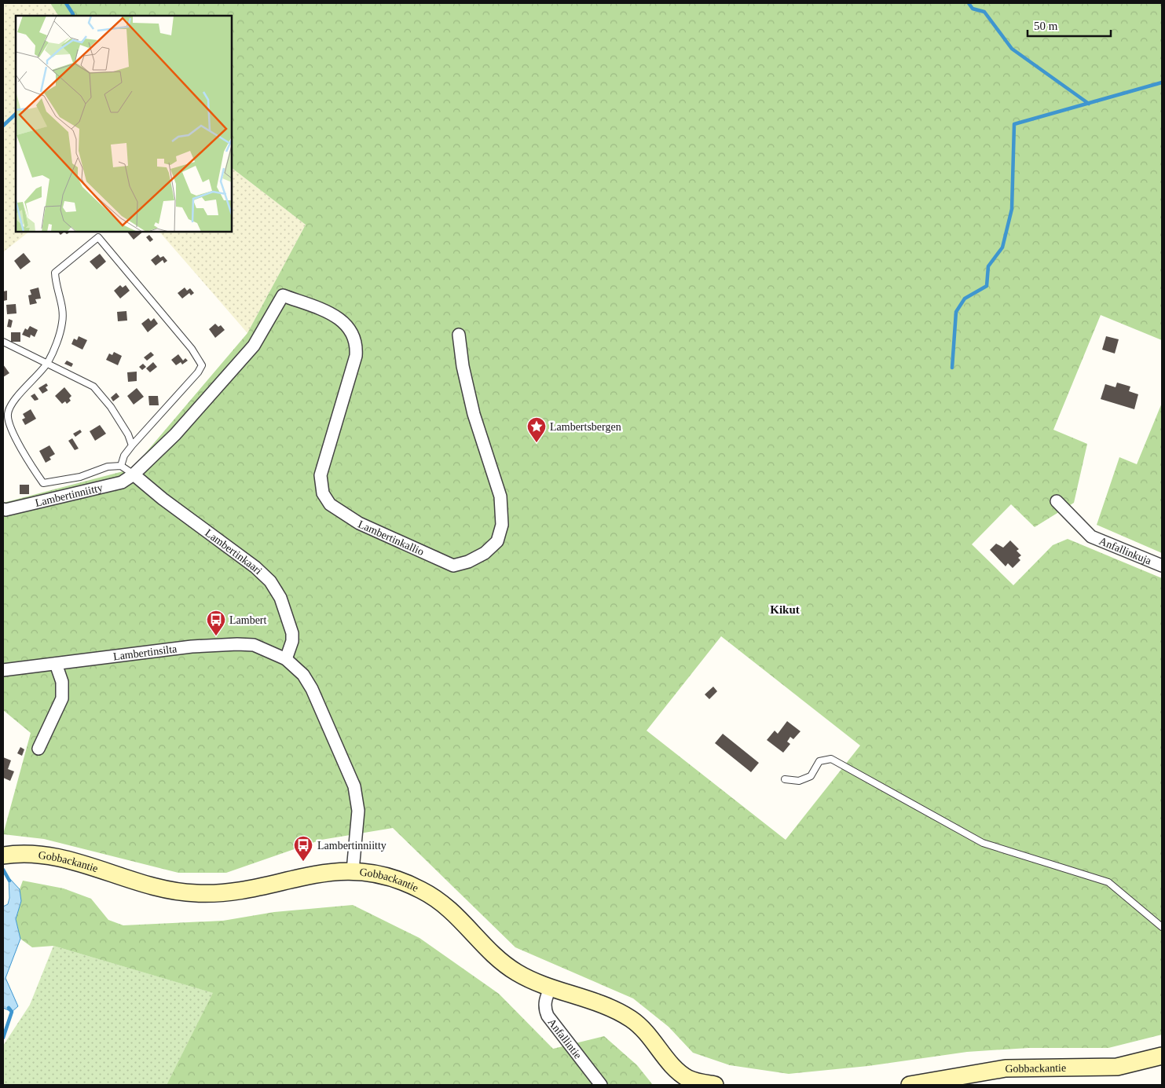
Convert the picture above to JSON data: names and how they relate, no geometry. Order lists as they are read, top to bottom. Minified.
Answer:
{"streets":{"street":["Lambertinniitty","Lambertinkallio","Anfallinkuja","Lambertinkaari","Lambertinsilta","Gobbackantie","Anfallintie"]},"crossings":[["Lambertinniitty","Lambertinkallio"],["Lambertinniitty","Lambertinkaari"],["Lambertinkallio","Lambertinkaari"],["Lambertinkaari","Lambertinsilta"],["Gobbackantie","Anfallintie"]],"districts":["Kikut"],"places":{"place":["Lambertsbergen"],"bus stop":["Lambert","Lambertinniitty"]},"scale_bar":"50 m"}
